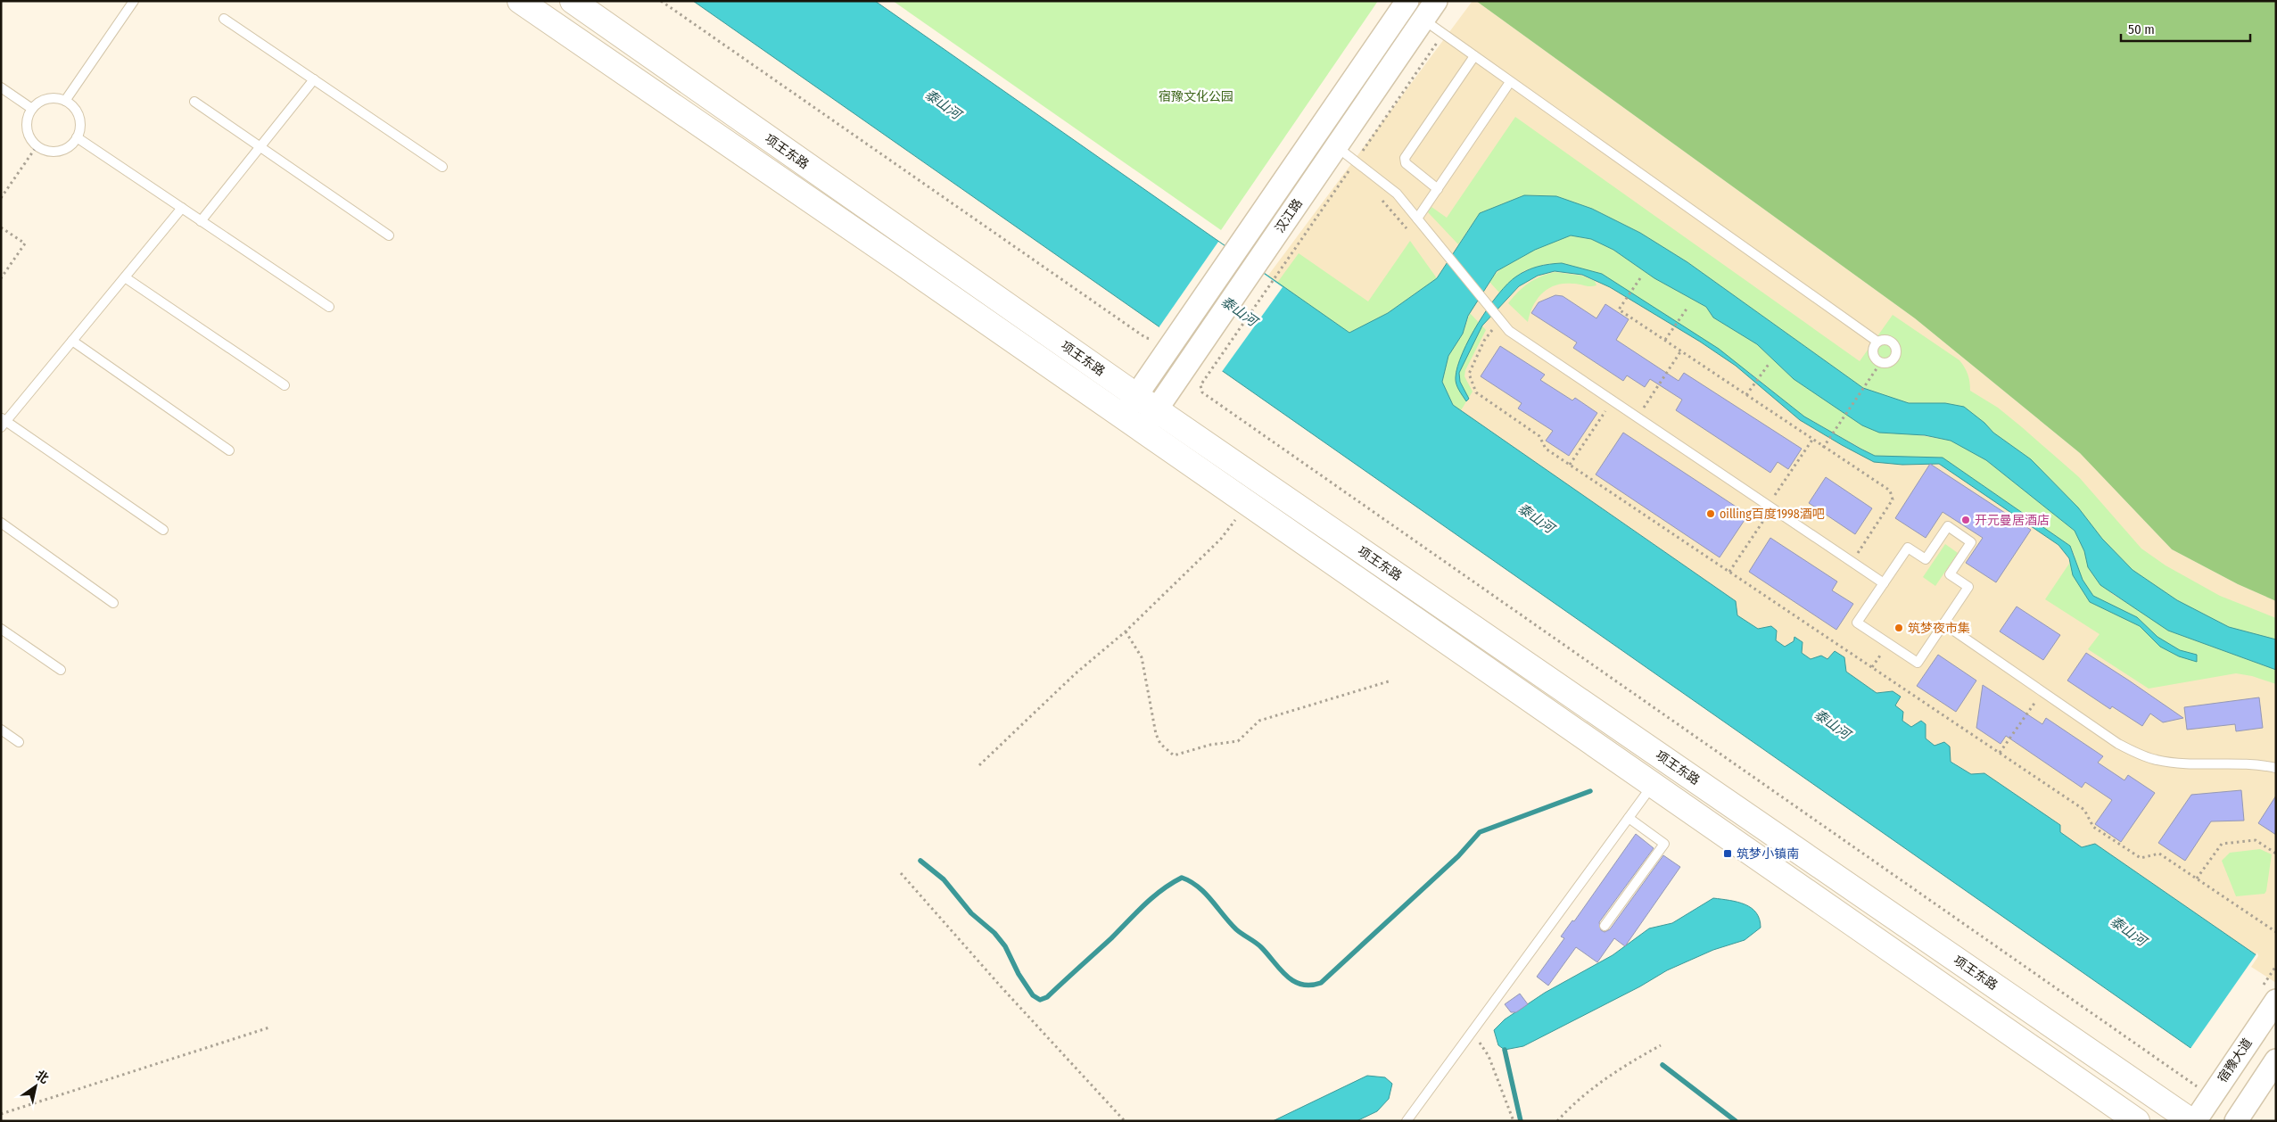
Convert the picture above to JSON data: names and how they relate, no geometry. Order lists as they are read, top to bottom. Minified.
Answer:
{"streets":{"main road":["项王东路"],"street":["汉江路","宿豫大道"]},"crossings":[["项王东路","汉江路"]],"water":["泰山河"],"parks":["宿豫文化公园"],"places":{"other":["oilling百度1998酒吧","开元曼居酒店","筑梦夜市集"],"transit":["筑梦小镇南"]},"scale_bar":"50 m","north":"top right"}
